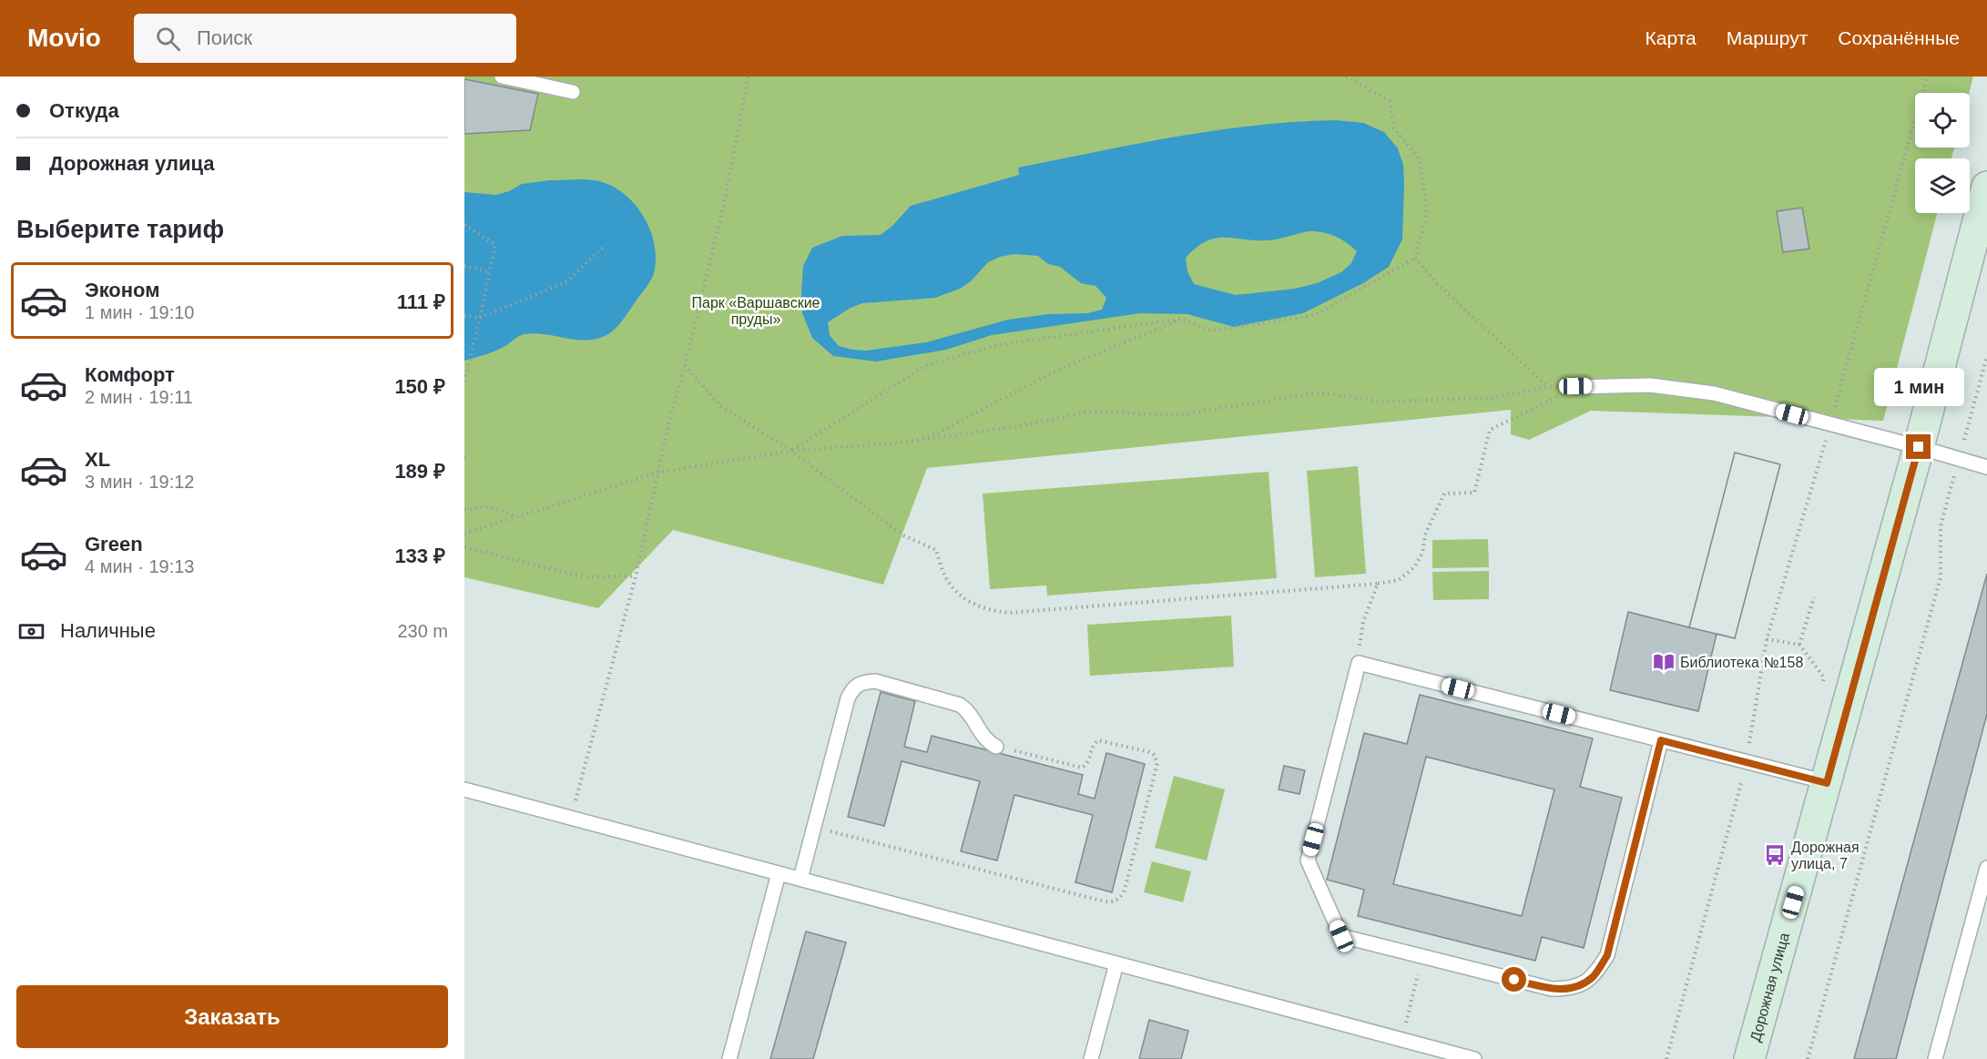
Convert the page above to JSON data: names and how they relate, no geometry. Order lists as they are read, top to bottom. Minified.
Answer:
{"streets":{"main road":["Дорожная улица"]},"parks":["Парк «Варшавские пруды»"],"places":{"library":["Библиотека №158"],"bus stop":["Дорожная улица, 7"]},"page":{"header":"Movio","search":"Поиск","nav":["Карта","Маршрут","Сохранённые"],"banner":["Откуда","Дорожная улица"],"heading":"Выберите тариф","list":[{"name":"Эконом","note":"1 мин · 19:10","value":"111 ₽"},{"name":"Комфорт","note":"2 мин · 19:11","value":"150 ₽"},{"name":"XL","note":"3 мин · 19:12","value":"189 ₽"},{"name":"Green","note":"4 мин · 19:13","value":"133 ₽"}],"bubble":"1 мин","pay":["Наличные","230 m"],"buttons":"Заказать"}}
